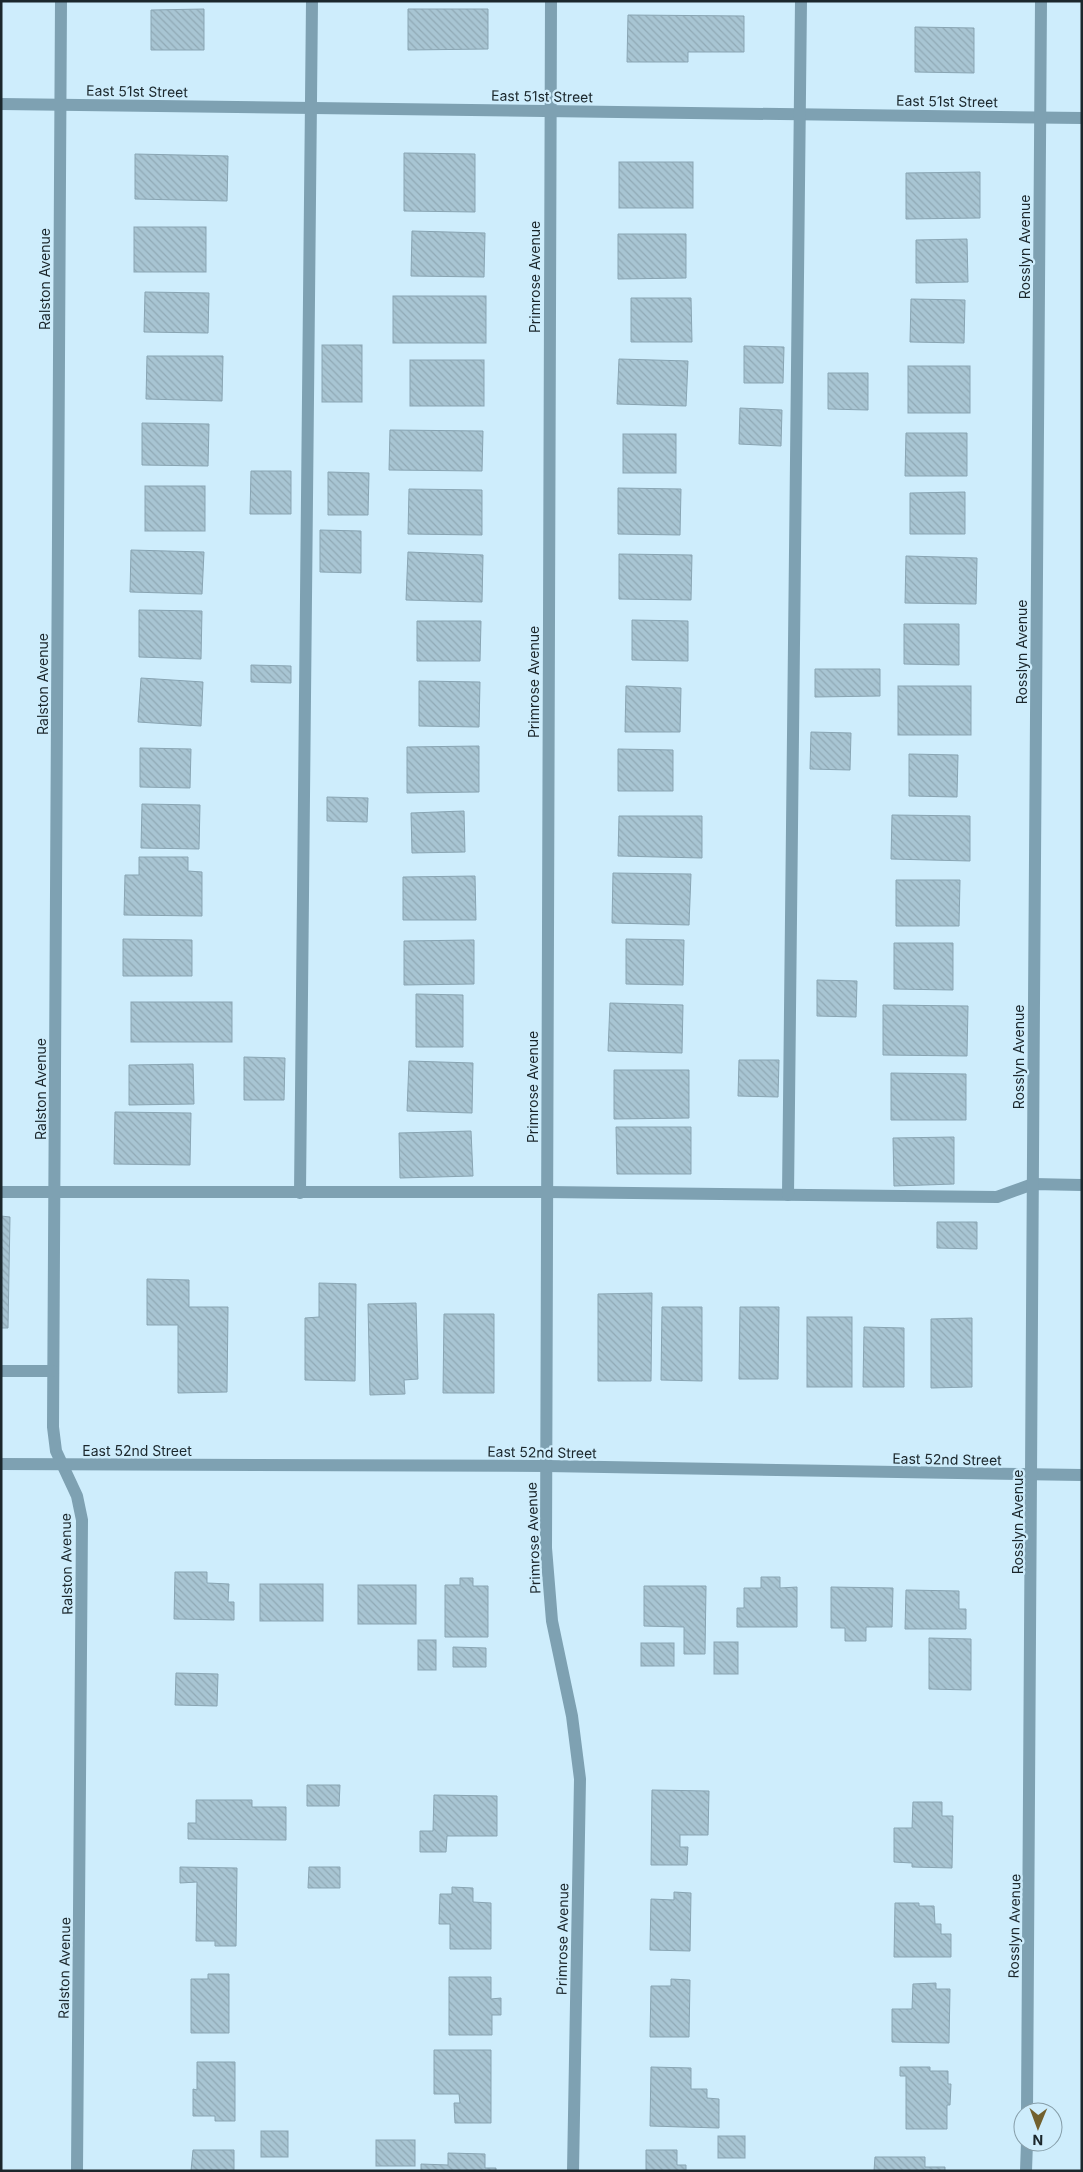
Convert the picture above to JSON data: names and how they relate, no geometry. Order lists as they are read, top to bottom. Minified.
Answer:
{"streets":{"street":["East 51st Street","Rosslyn Avenue","Primrose Avenue","Ralston Avenue","East 52nd Street"]},"crossings":[["East 51st Street","Rosslyn Avenue"],["East 51st Street","Primrose Avenue"],["East 51st Street","Ralston Avenue"],["Rosslyn Avenue","East 52nd Street"],["Primrose Avenue","East 52nd Street"],["Ralston Avenue","East 52nd Street"]],"north":"bottom"}
